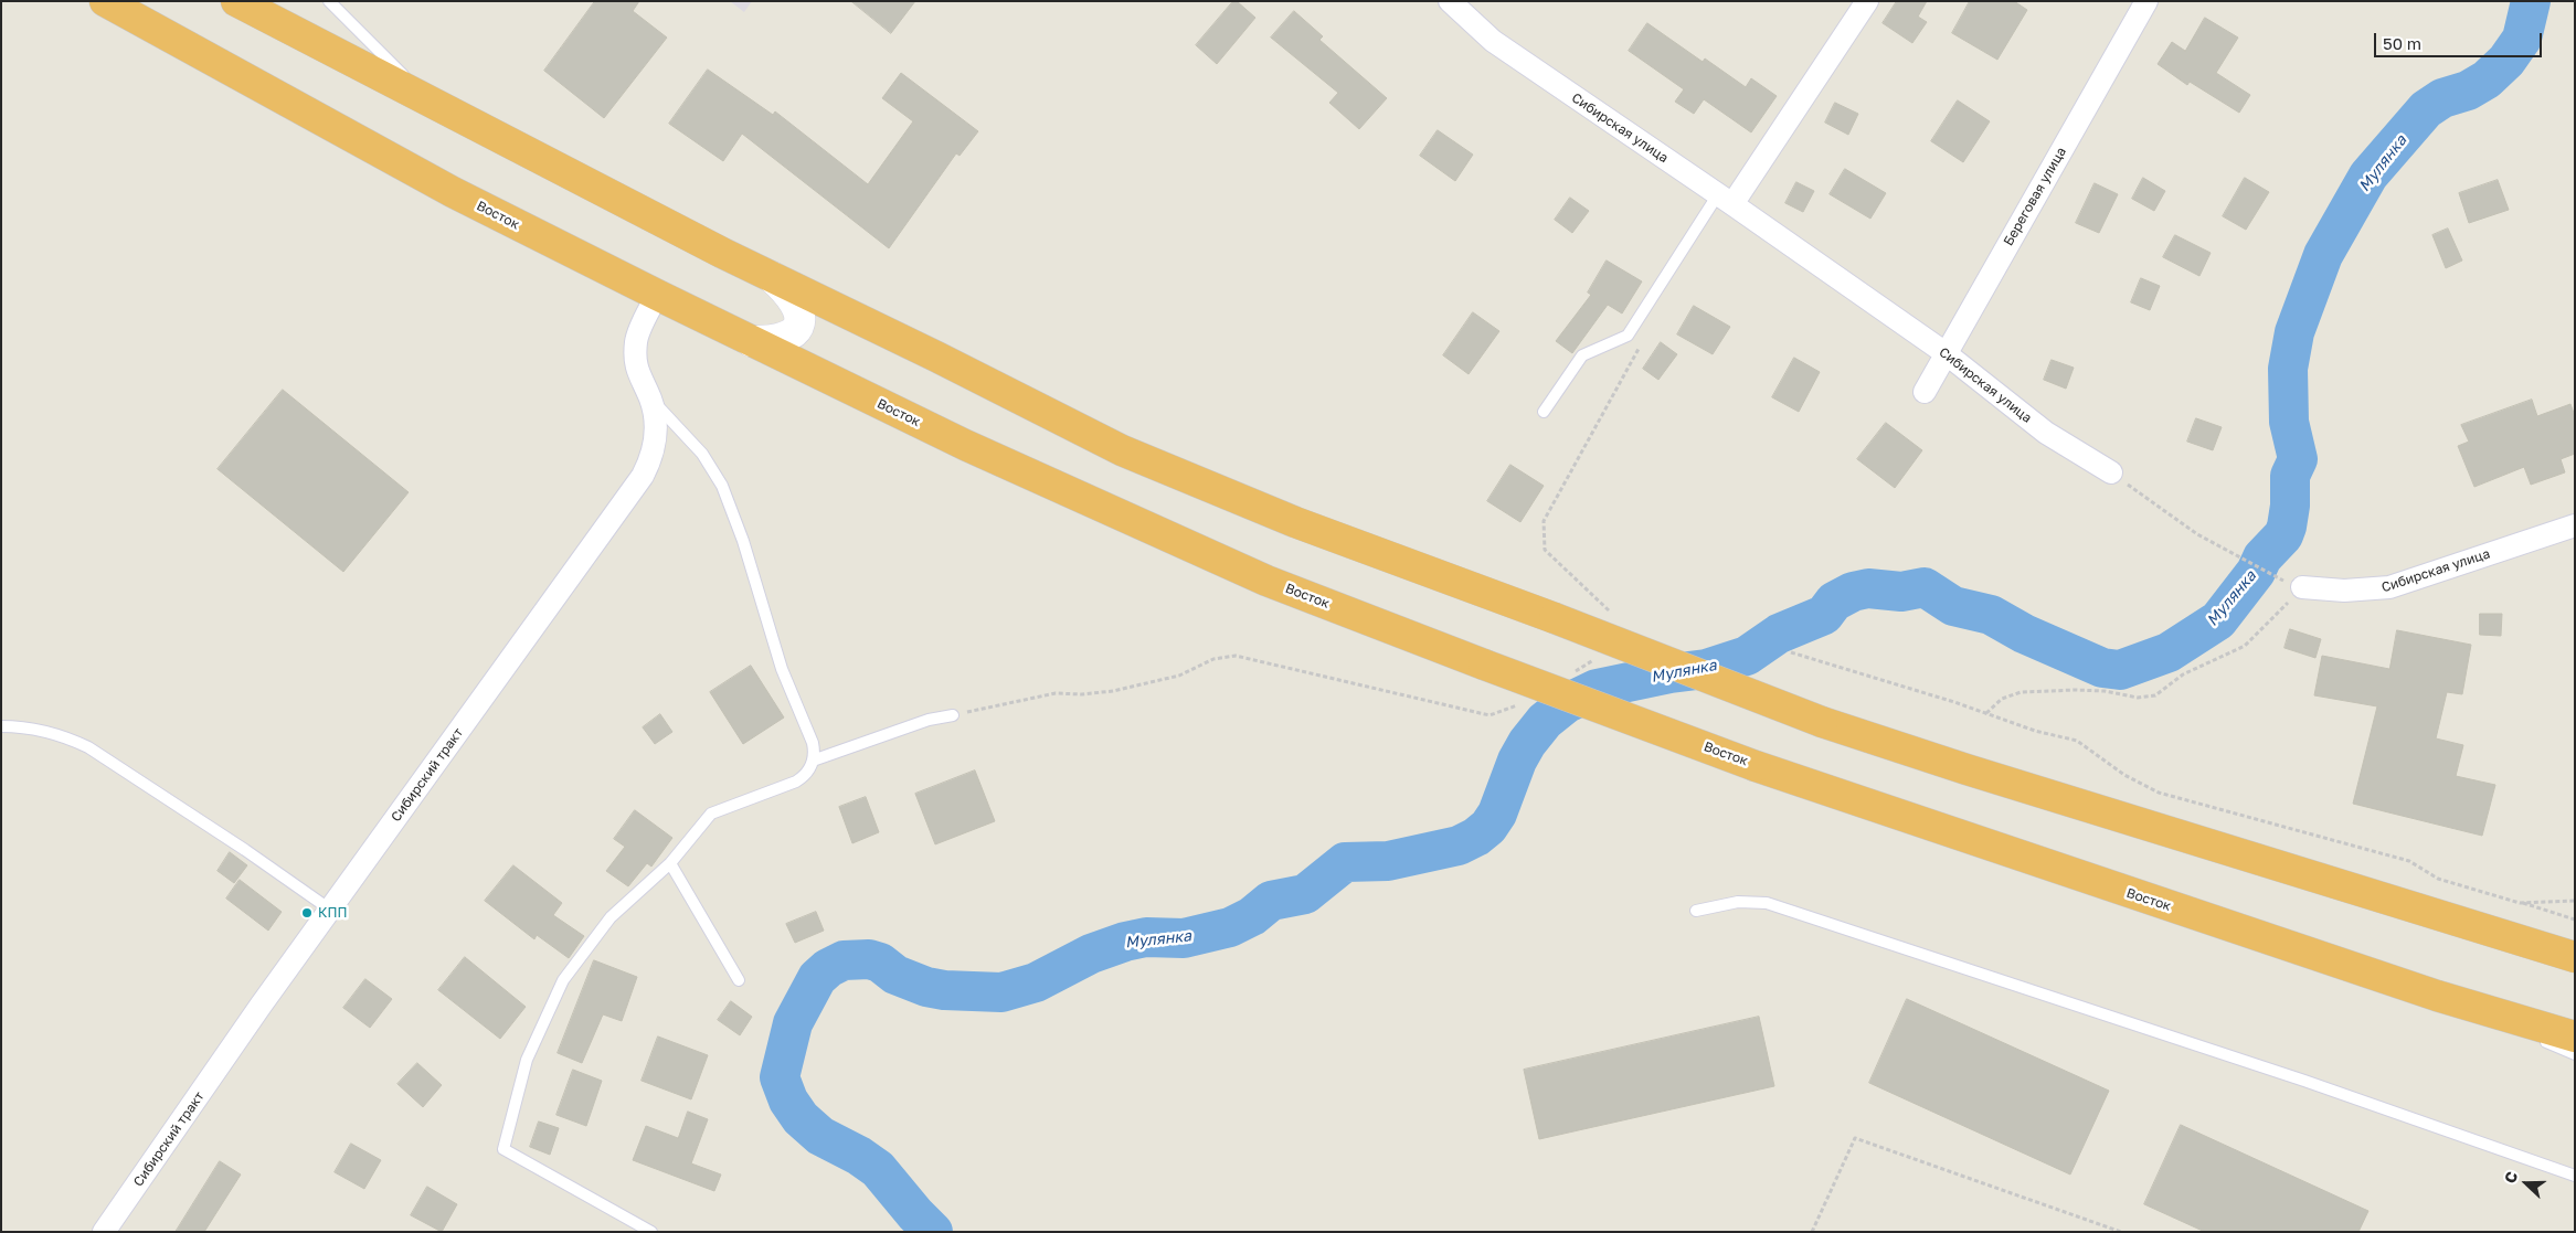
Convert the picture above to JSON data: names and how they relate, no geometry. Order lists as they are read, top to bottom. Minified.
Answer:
{"streets":{"highway":["Восток"],"street":["Сибирская улица","Береговая улица","Сибирский тракт"]},"crossings":[["Сибирская улица","Береговая улица"],["Восток","Сибирский тракт"]],"water":["Мулянка"],"places":["КПП"],"scale_bar":"50 m","north":"left"}
